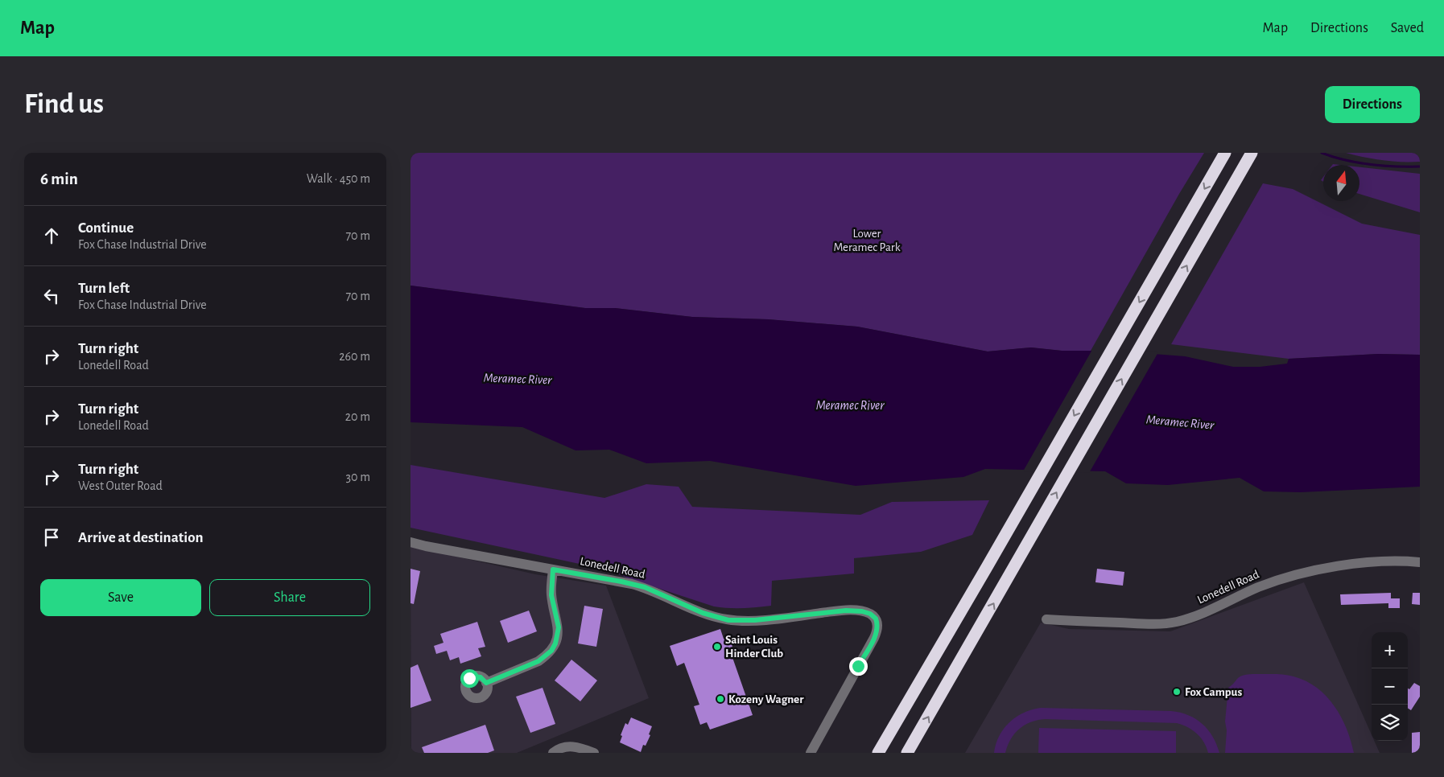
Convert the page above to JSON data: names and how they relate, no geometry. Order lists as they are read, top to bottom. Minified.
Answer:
{"streets":{"street":["Lonedell Road"]},"water":["Meramec River"],"parks":["Lower Meramec Park"],"places":["Saint Louis Hinder Club","Fox Campus","Kozeny Wagner"],"north":"top","page":{"header":"Map","nav":["Map","Directions","Saved"],"buttons":["Directions",["Save","Share"]],"title":"Find us","heading":["6 min","Walk · 450 m"],"list":[["Continue","Fox Chase Industrial Drive","70 m"],["Turn left","Fox Chase Industrial Drive","70 m"],["Turn right","Lonedell Road","260 m"],["Turn right","Lonedell Road","20 m"],["Turn right","West Outer Road","30 m"],"Arrive at destination"],"map_buttons":["+","−"]}}
